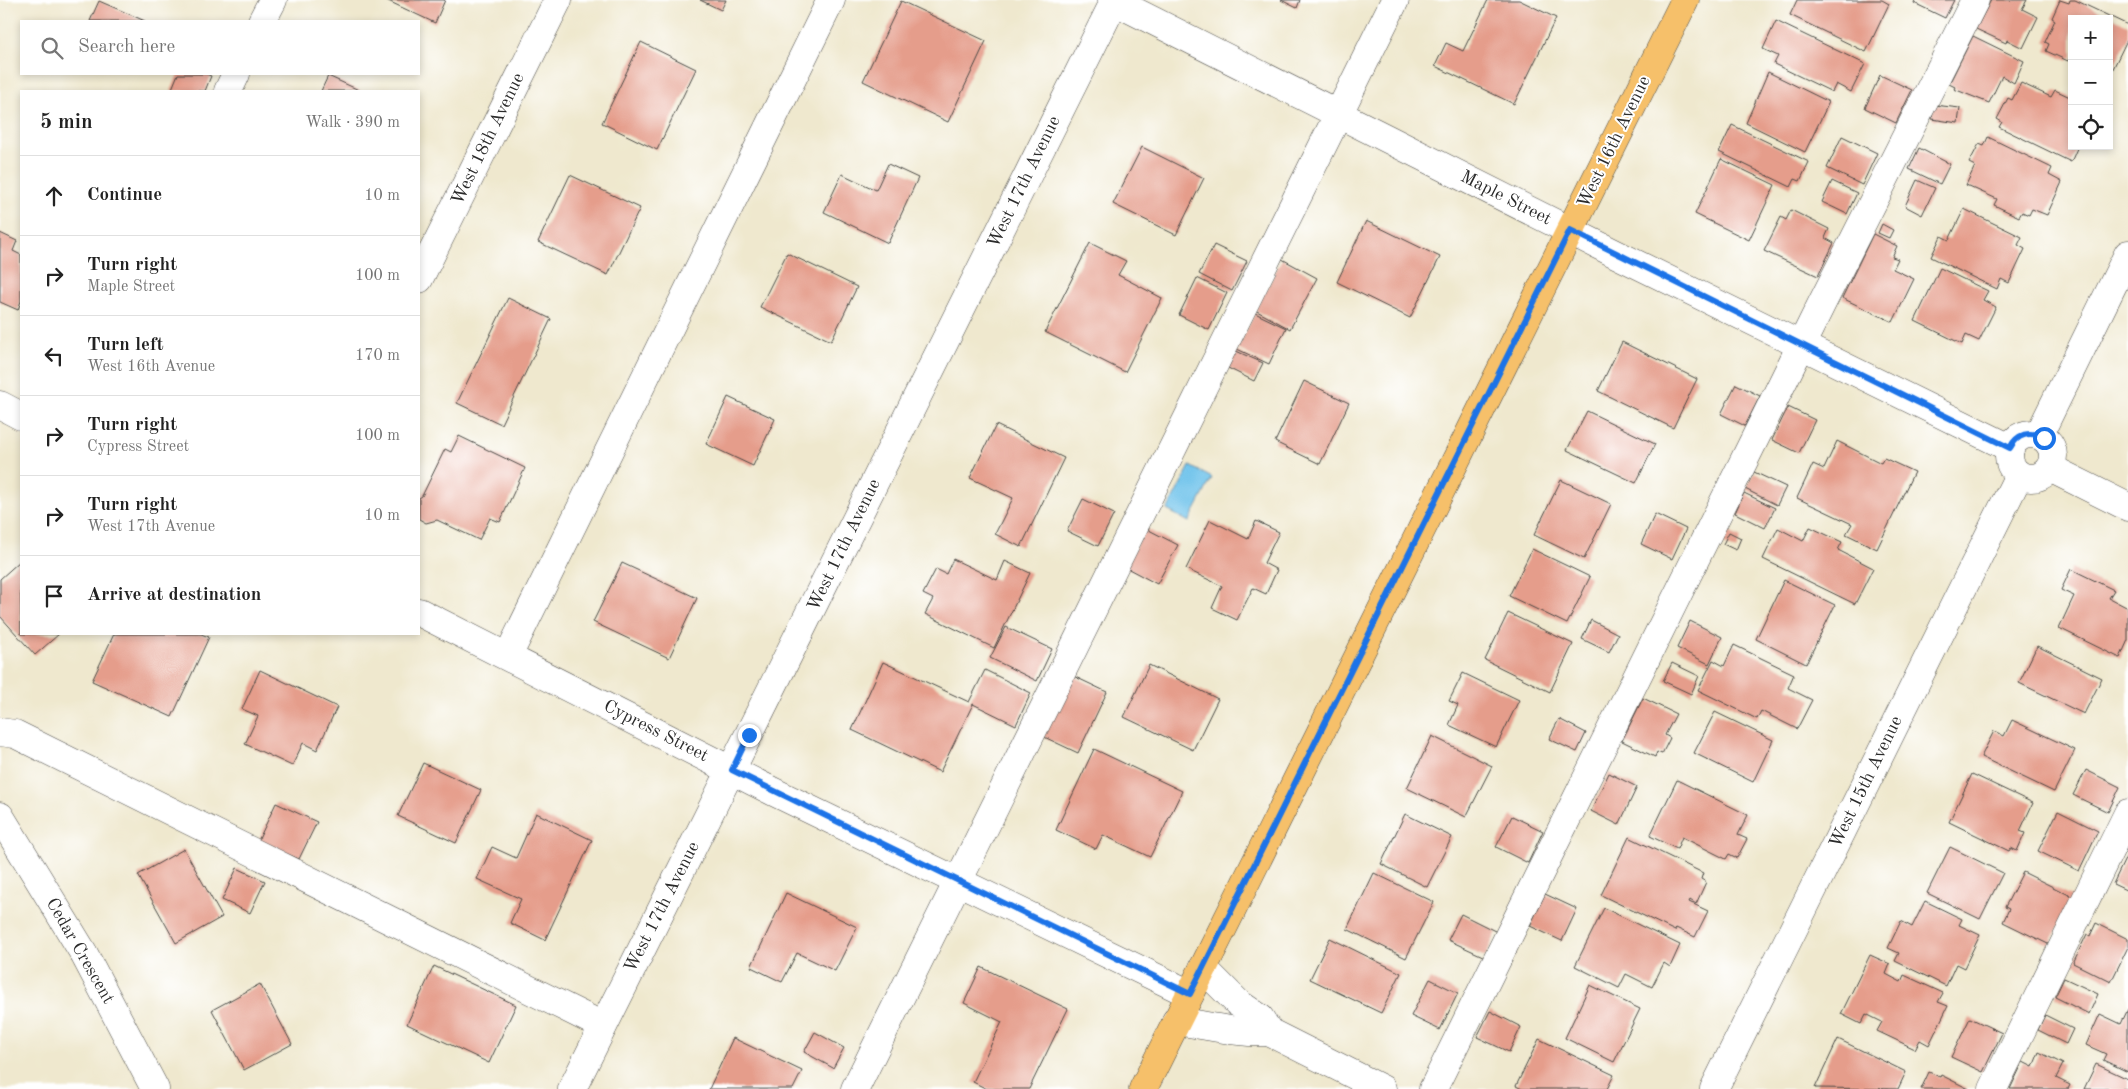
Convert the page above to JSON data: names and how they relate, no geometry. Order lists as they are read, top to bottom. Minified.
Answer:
{"streets":{"main road":["West 16th Avenue"],"street":["West 18th Avenue","West 17th Avenue","Maple Street","Cypress Street","West 15th Avenue","Cedar Crescent"]},"crossings":[["West 16th Avenue","Maple Street"],["West 16th Avenue","Cypress Street"],["West 17th Avenue","Maple Street"],["West 17th Avenue","Cypress Street"],["Maple Street","West 15th Avenue"]],"page":{"map_buttons":["+","−"],"search":"Search here","heading":["5 min","Walk · 390 m"],"list":[["Continue","10 m"],["Turn right","Maple Street","100 m"],["Turn left","West 16th Avenue","170 m"],["Turn right","Cypress Street","100 m"],["Turn right","West 17th Avenue","10 m"],"Arrive at destination"]}}
